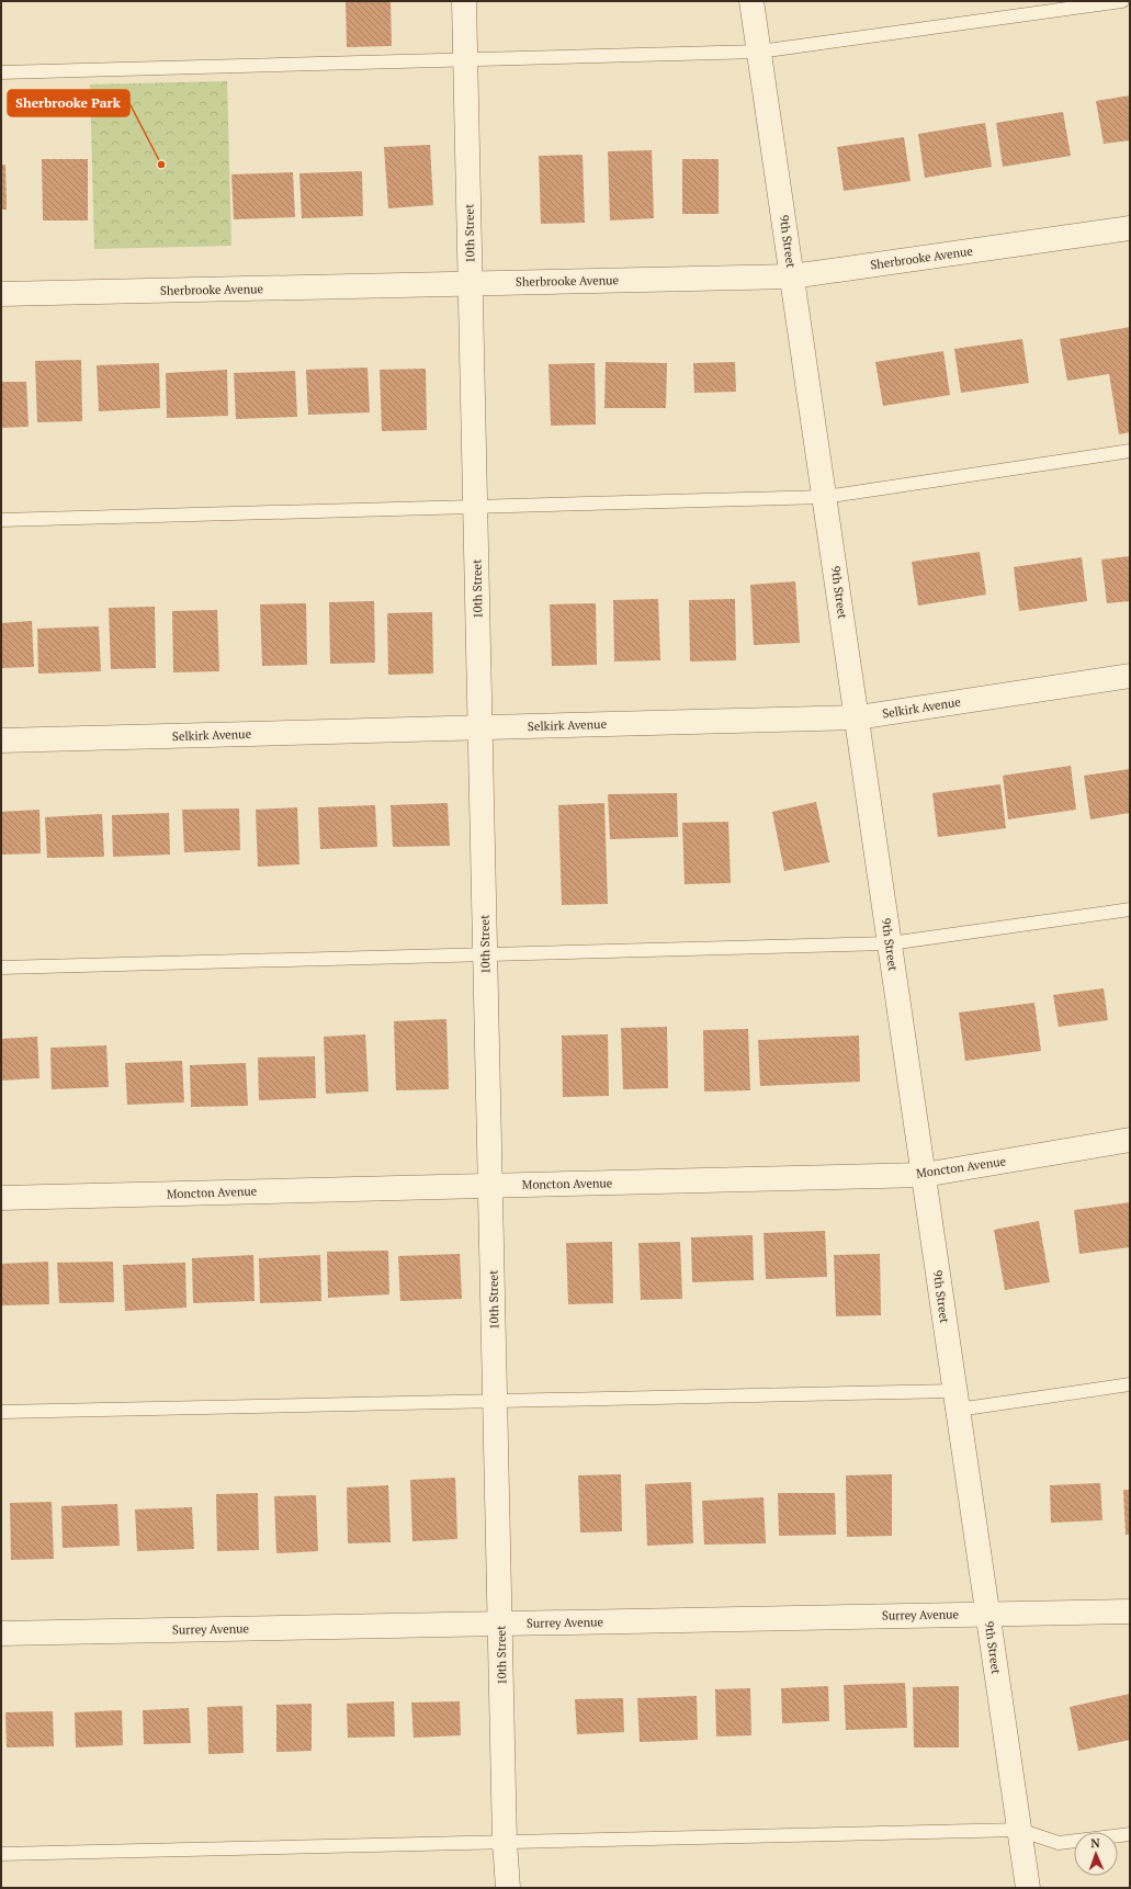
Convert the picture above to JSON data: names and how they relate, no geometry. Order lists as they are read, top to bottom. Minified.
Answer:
{"streets":{"street":["10th Street","9th Street","Sherbrooke Avenue","Selkirk Avenue","Moncton Avenue","Surrey Avenue"]},"crossings":[["10th Street","Sherbrooke Avenue"],["10th Street","Selkirk Avenue"],["10th Street","Moncton Avenue"],["10th Street","Surrey Avenue"],["9th Street","Sherbrooke Avenue"],["9th Street","Selkirk Avenue"],["9th Street","Moncton Avenue"],["9th Street","Surrey Avenue"]],"places":["Sherbrooke Park"],"north":"top"}
